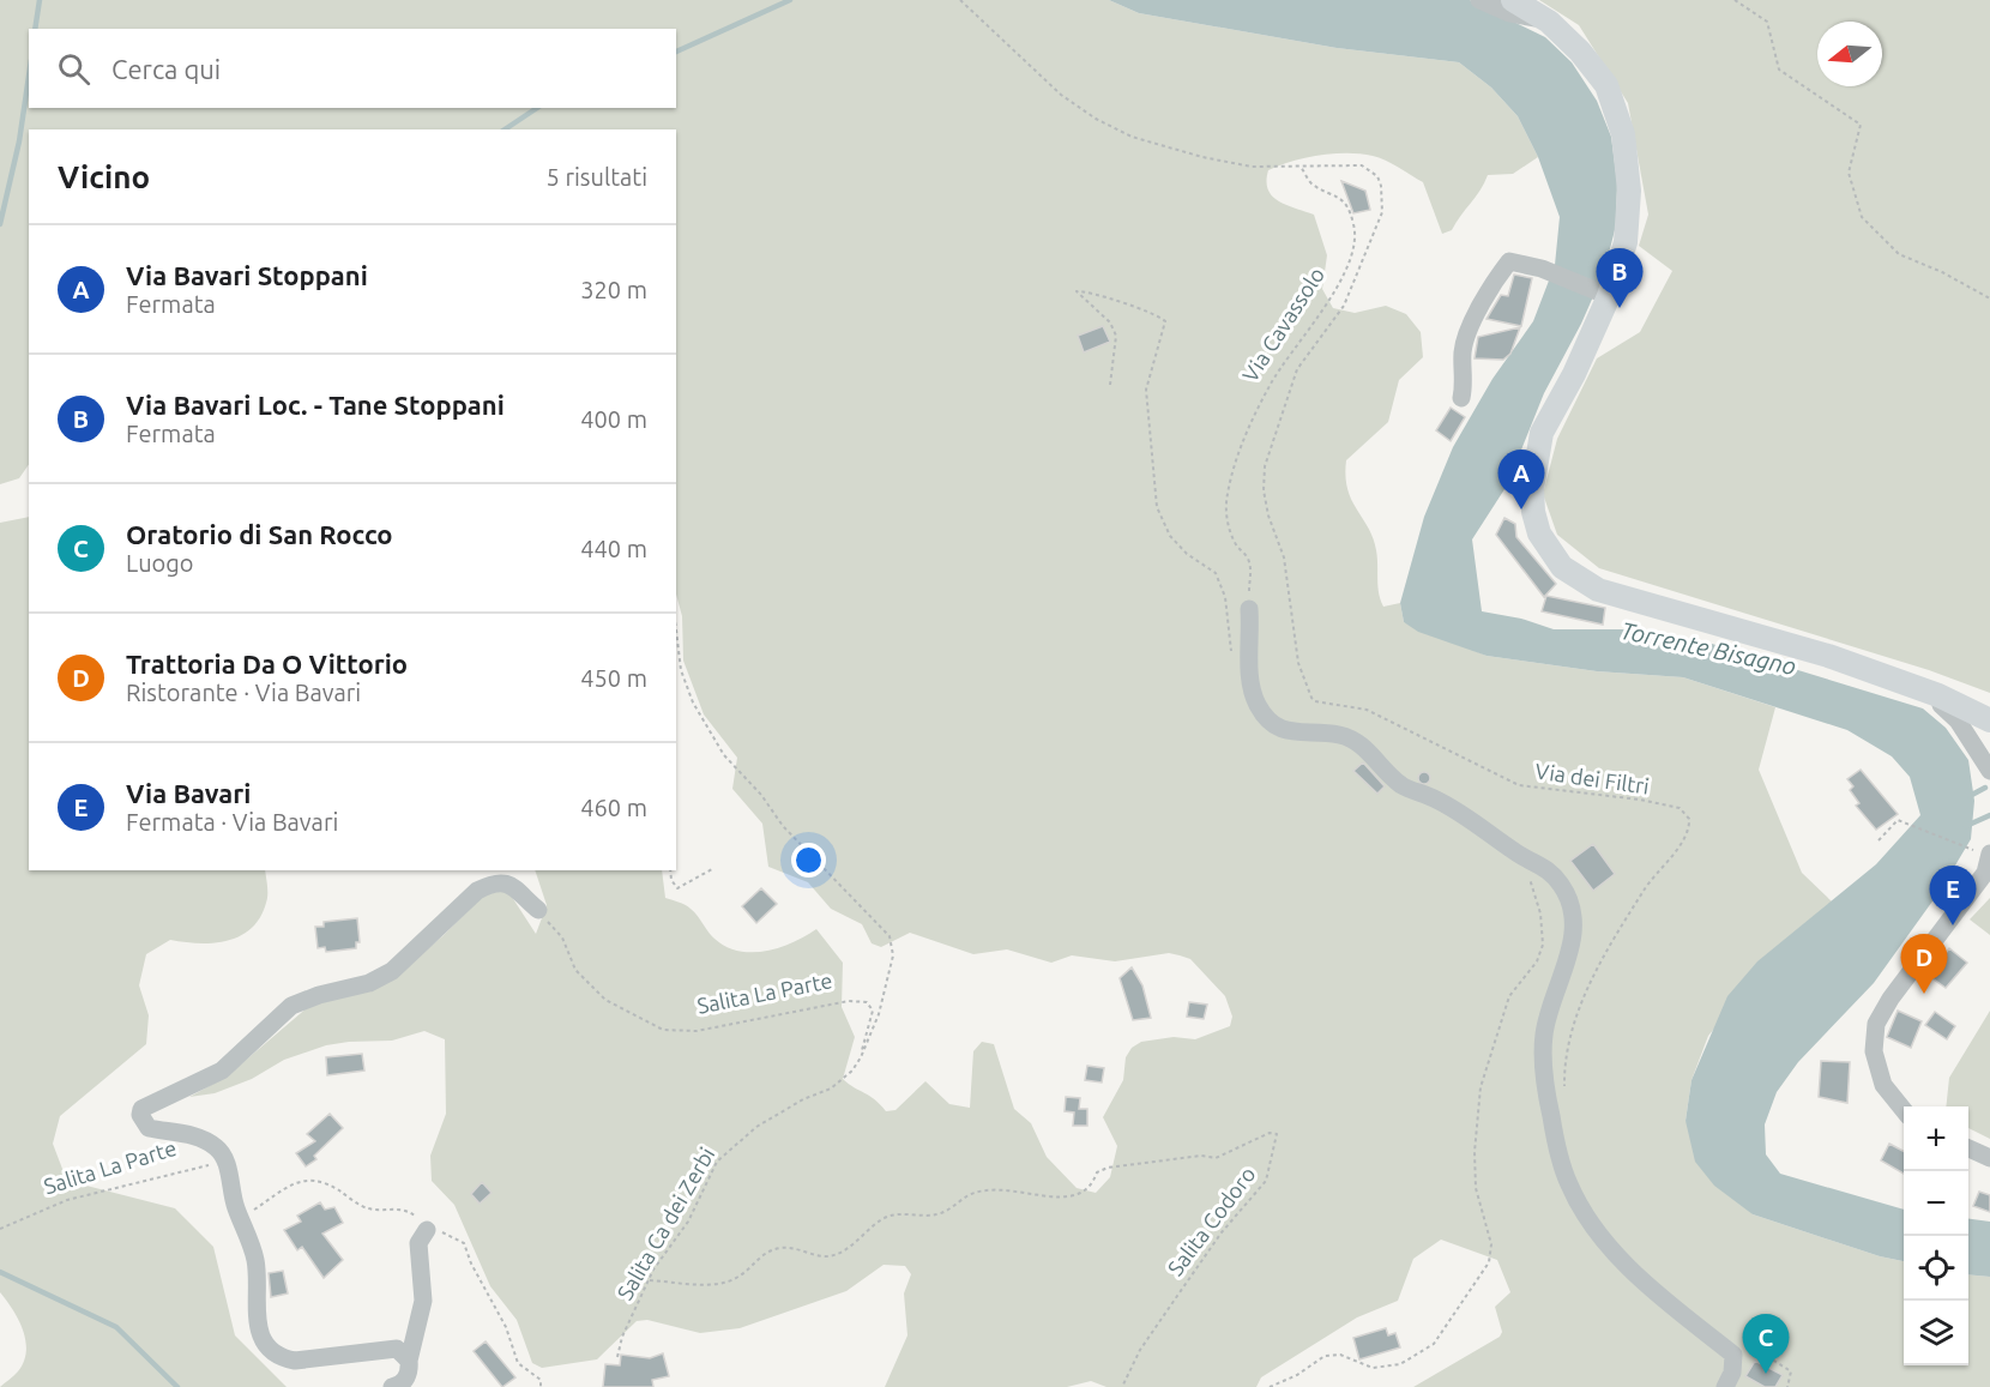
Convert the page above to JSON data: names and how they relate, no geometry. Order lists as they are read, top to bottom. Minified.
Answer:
{"streets":{"street":["Salita La Parte"],"path":["Via Cavassolo","Via dei Filtri","Salita Codoro","Salita Ca dei Zerbi"]},"crossings":[["Via Cavassolo","Via dei Filtri"],["Salita La Parte","Salita Ca dei Zerbi"],["Salita Codoro","Salita Ca dei Zerbi"]],"water":["Torrente Bisagno"],"north":"left","page":{"search":"Cerca qui","heading":["Vicino","5 risultati"],"list":[{"mark":"A","name":"Via Bavari Stoppani","note":"Fermata","value":"320 m"},{"mark":"B","name":"Via Bavari Loc. - Tane Stoppani","note":"Fermata","value":"400 m"},{"mark":"C","name":"Oratorio di San Rocco","note":"Luogo","value":"440 m"},{"mark":"D","name":"Trattoria Da O Vittorio","note":"Ristorante · Via Bavari","value":"450 m"},{"mark":"E","name":"Via Bavari","note":"Fermata · Via Bavari","value":"460 m"}],"pins":["B","A","E","D","C"],"map_buttons":["+","−"]}}
